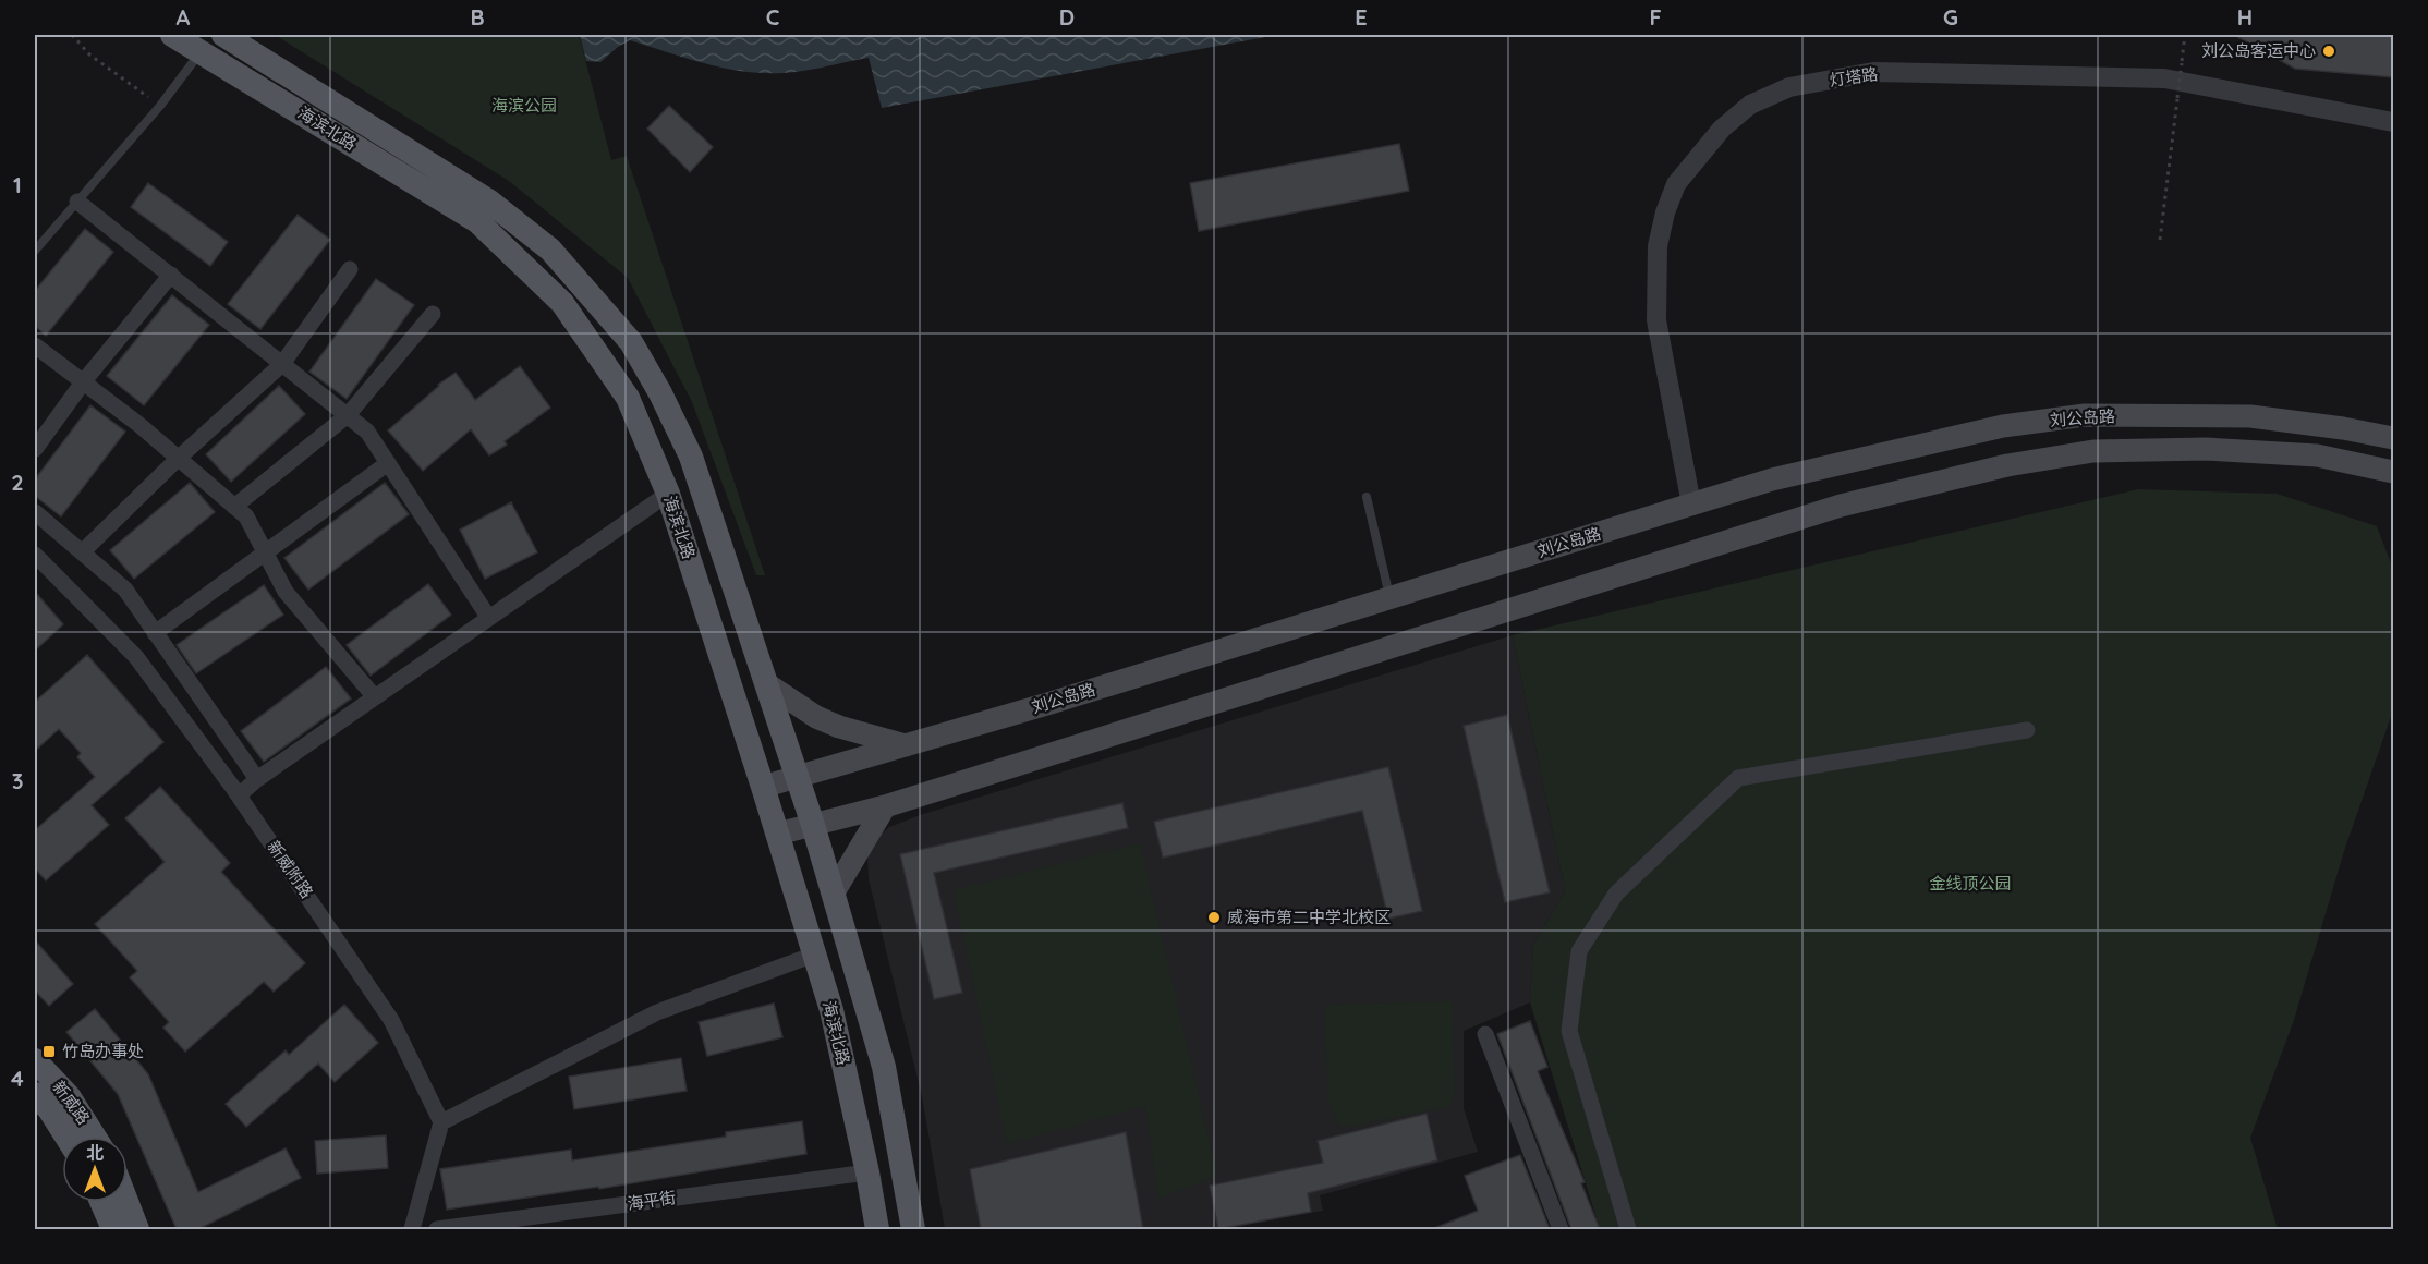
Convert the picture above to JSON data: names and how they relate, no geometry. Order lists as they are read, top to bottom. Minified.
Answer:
{"streets":{"main road":["海滨北路","刘公岛路","新威路"],"street":["灯塔路","新威附路","海平街"]},"crossings":[["灯塔路","刘公岛路"],["海滨北路","刘公岛路"],["海滨北路","海平街"]],"parks":["海滨公园","金线顶公园"],"places":{"other":["刘公岛客运中心","威海市第二中学北校区"],"transit":["竹岛办事处"]},"north":"top","grid":{"columns":["A","B","C","D","E","F","G","H"],"rows":["1","2","3","4"]}}
